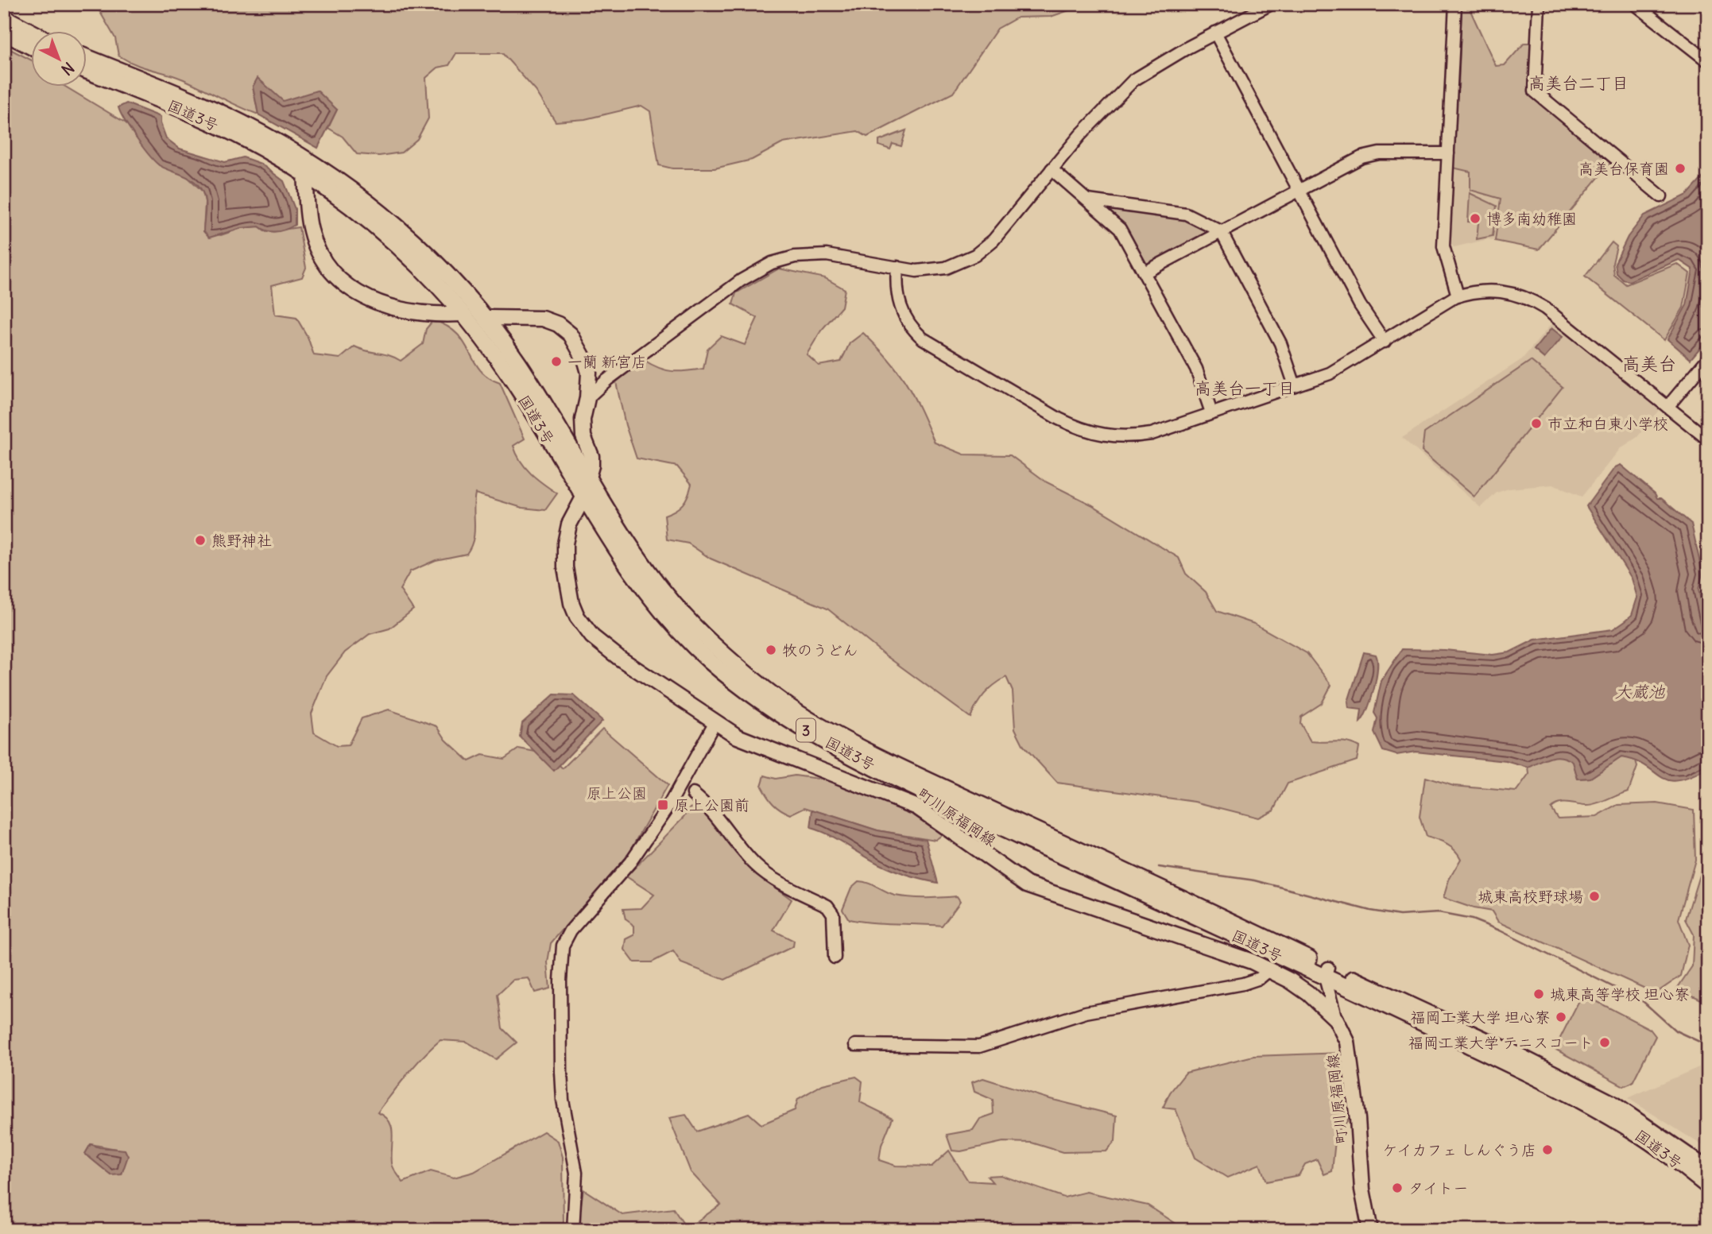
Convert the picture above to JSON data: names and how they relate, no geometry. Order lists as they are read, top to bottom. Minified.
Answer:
{"streets":{"highway":["国道3号","3"],"main road":["町川原福岡線"]},"crossings":[["国道3号","町川原福岡線"]],"districts":["高美台二丁目","高美台","高美台一丁目"],"water":["大蔵池"],"parks":["原上公園"],"places":{"other":["高美台保育園","博多南幼稚園","一蘭 新宮店","市立和白東小学校","熊野神社","牧のうどん","城東高校野球場","城東高等学校 坦心寮","福岡工業大学 坦心寮","福岡工業大学 テニスコート","ケイカフェ しんぐう店","タイトー"],"transit":["原上公園前"]},"north":"bottom right"}
